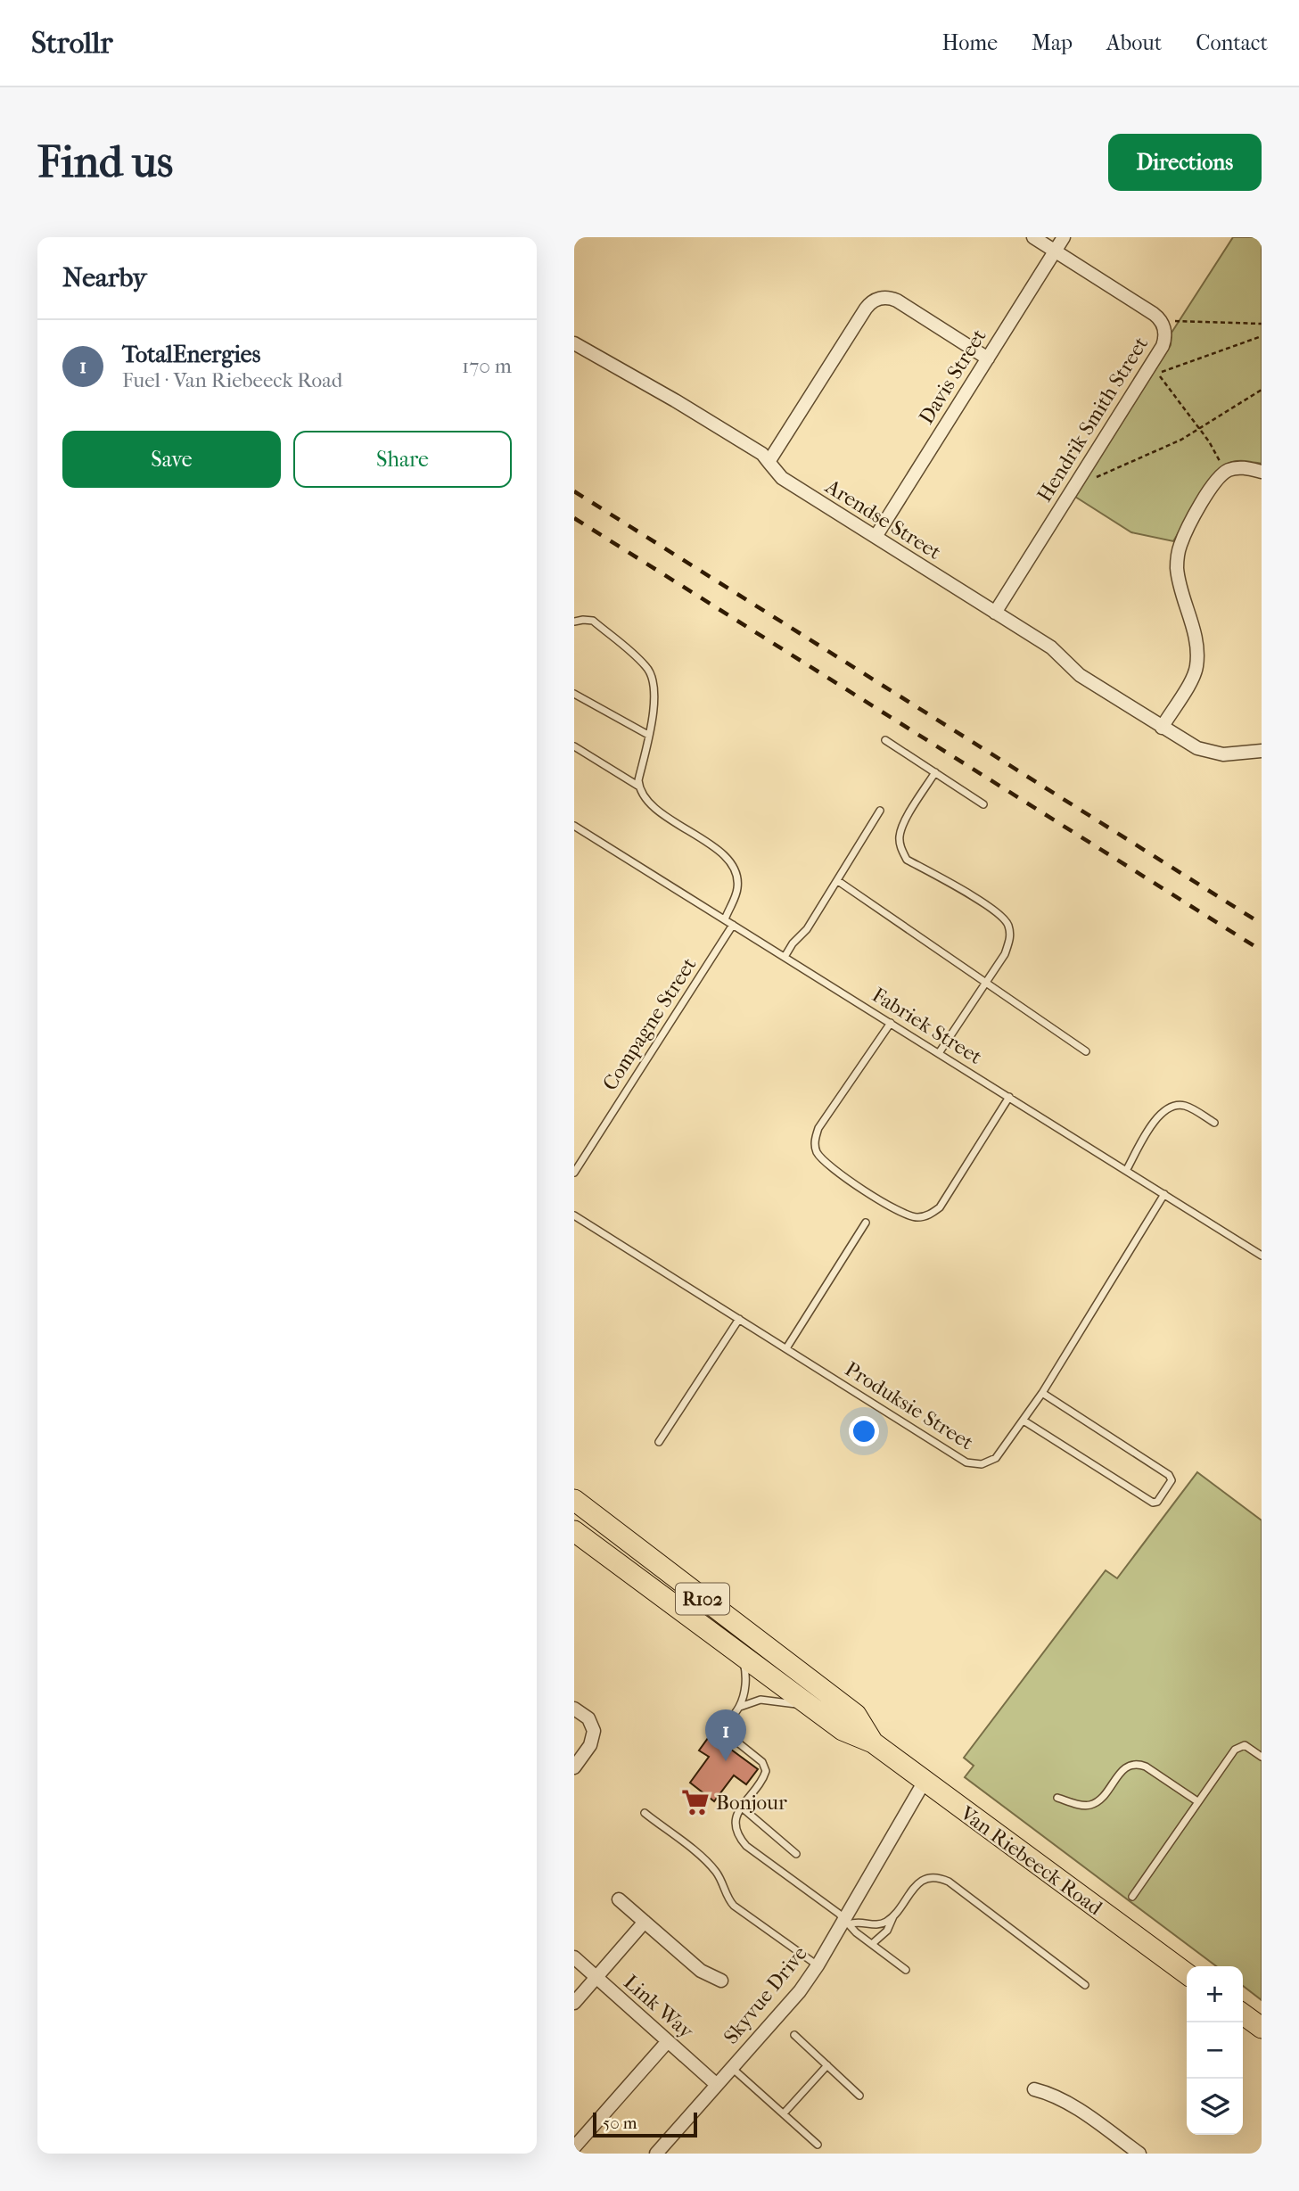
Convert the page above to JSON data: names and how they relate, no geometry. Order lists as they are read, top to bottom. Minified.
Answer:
{"streets":{"main road":["R102","Van Riebeeck Road"],"street":["Davis Street","Hendrik Smith Street","Arendse Street","Skyvue Drive","Link Way"],"lane":["Compagne Street","Fabriek Street","Produksie Street"]},"crossings":[["Davis Street","Hendrik Smith Street"],["Davis Street","Arendse Street"],["Hendrik Smith Street","Arendse Street"],["Compagne Street","Fabriek Street"],["Fabriek Street","Produksie Street"],["Van Riebeeck Road","Skyvue Drive"],["Skyvue Drive","Link Way"]],"places":{"supermarket":["Bonjour"]},"scale_bar":"50 m","page":{"header":"Strollr","nav":["Home","Map","About","Contact"],"buttons":["Directions",["Save","Share"]],"title":"Find us","heading":"Nearby","list":[{"mark":"1","name":"TotalEnergies","note":"Fuel · Van Riebeeck Road","value":"170 m"}],"pins":"1","map_buttons":["+","−"],"scale":"50 m"}}
